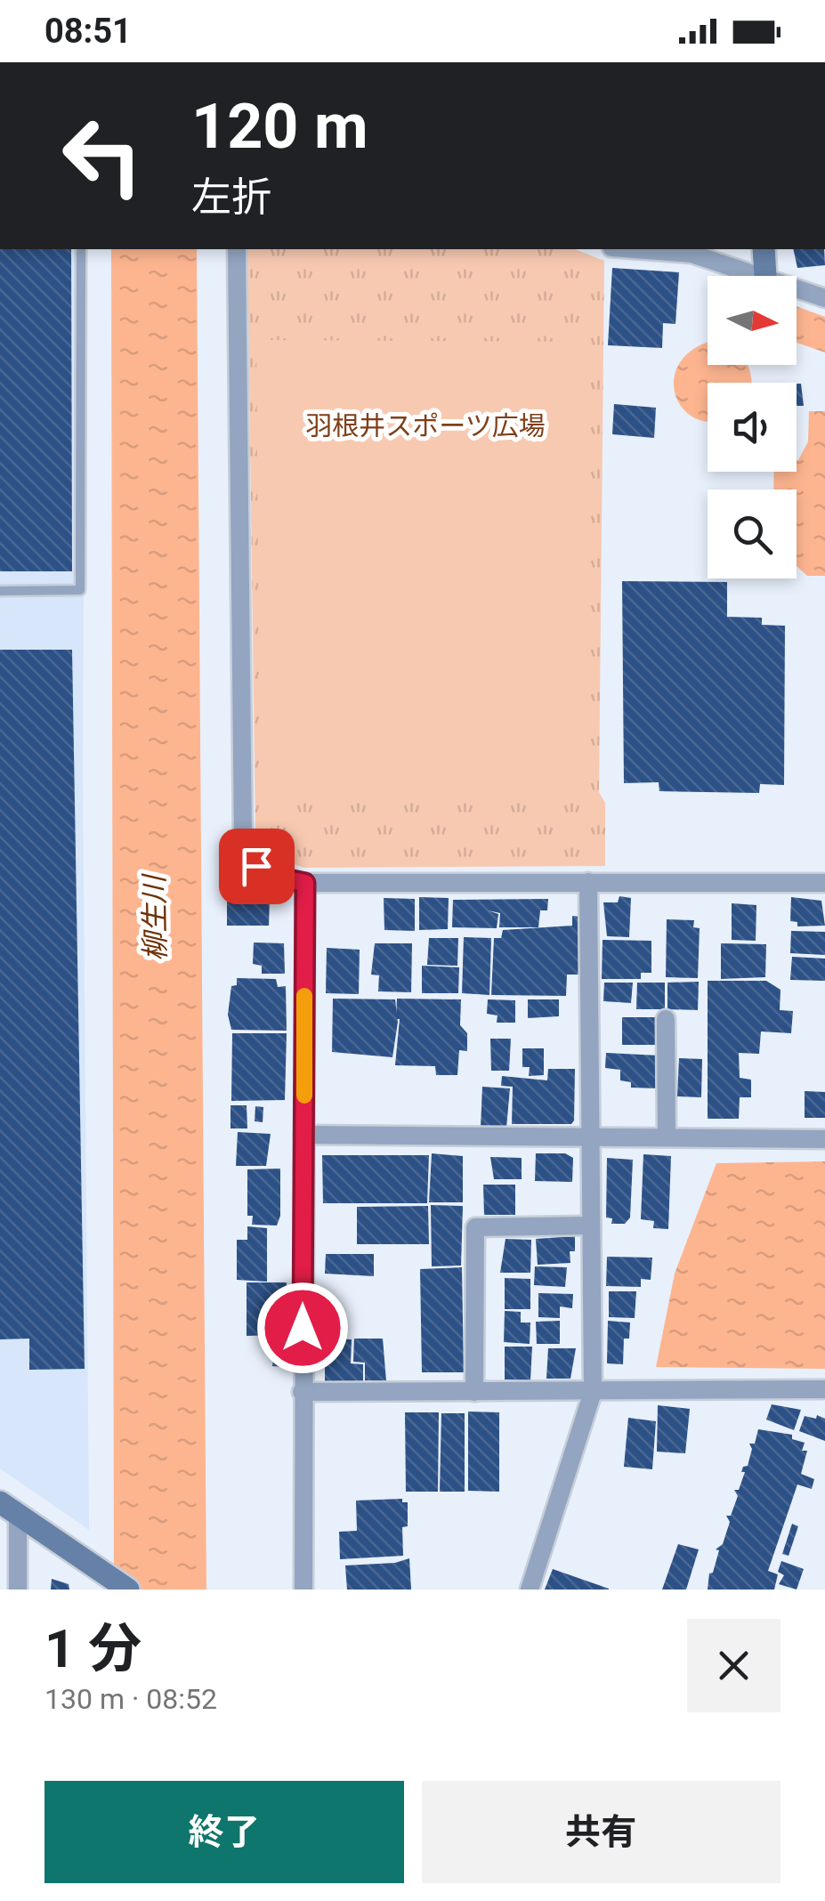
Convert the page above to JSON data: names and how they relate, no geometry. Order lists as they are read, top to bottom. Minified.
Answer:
{"water":["柳生川"],"parks":["羽根井スポーツ広場"],"north":"right","page":{"status":"08:51","turn":["120 m","左折"],"heading":["1 分","130 m · 08:52"],"buttons":["終了","共有"]}}
